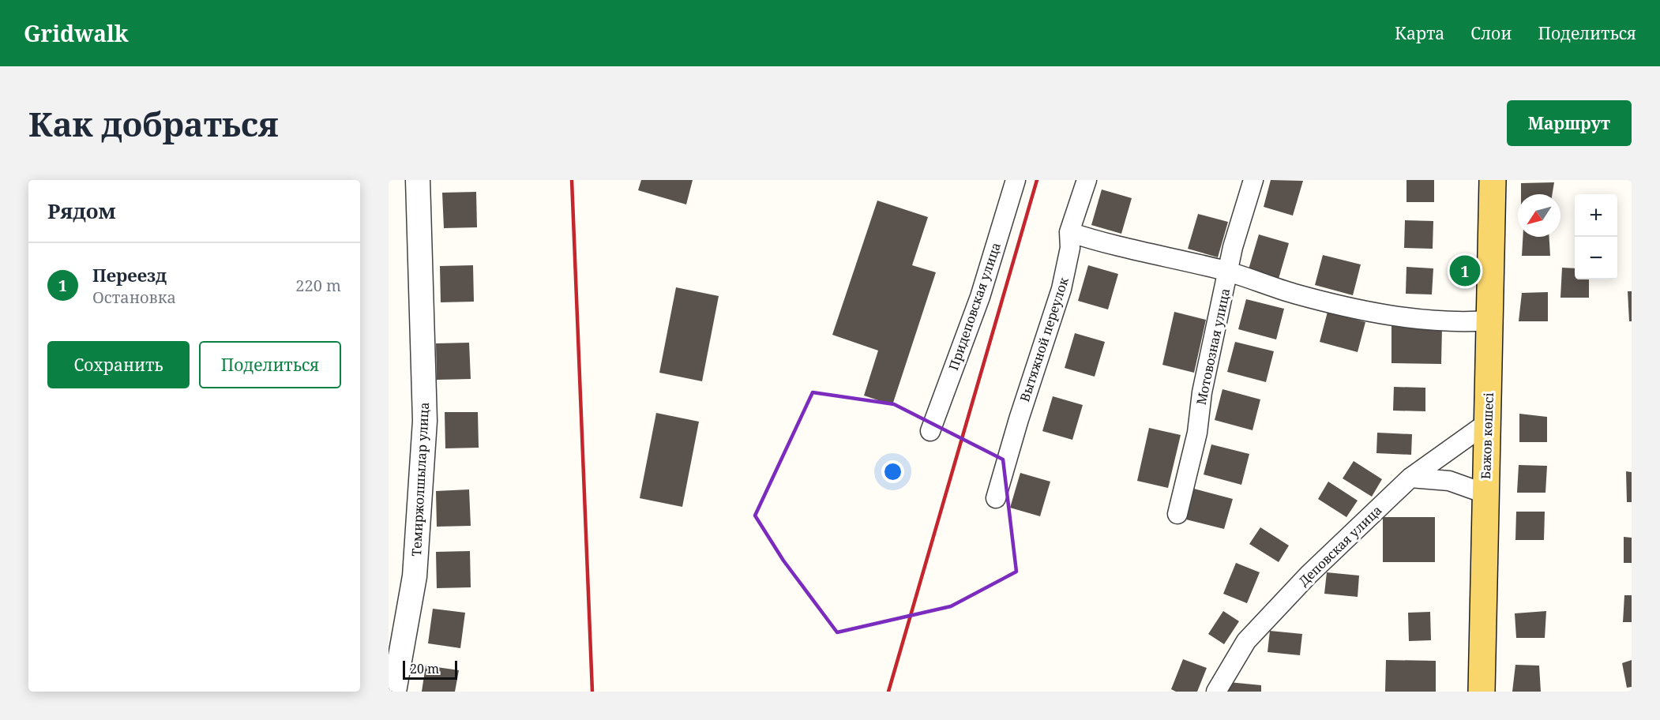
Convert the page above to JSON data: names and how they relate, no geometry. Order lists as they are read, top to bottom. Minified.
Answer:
{"streets":{"main road":["Бажов көшесі"],"street":["Придеповская улица","Вытяжной переулок","Мотовозная улица","Темиржолшылар улица","Деповская улица"]},"crossings":[["Бажов көшесі","Деповская улица"]],"scale_bar":"20 m","north":"bottom left","page":{"header":"Gridwalk","nav":["Карта","Слои","Поделиться"],"buttons":["Маршрут",["Сохранить","Поделиться"]],"title":"Как добраться","heading":"Рядом","map_buttons":["+","−"],"list":[{"mark":"1","name":"Переезд","note":"Остановка","value":"220 m"}],"pins":"1","scale":"20 m"}}
